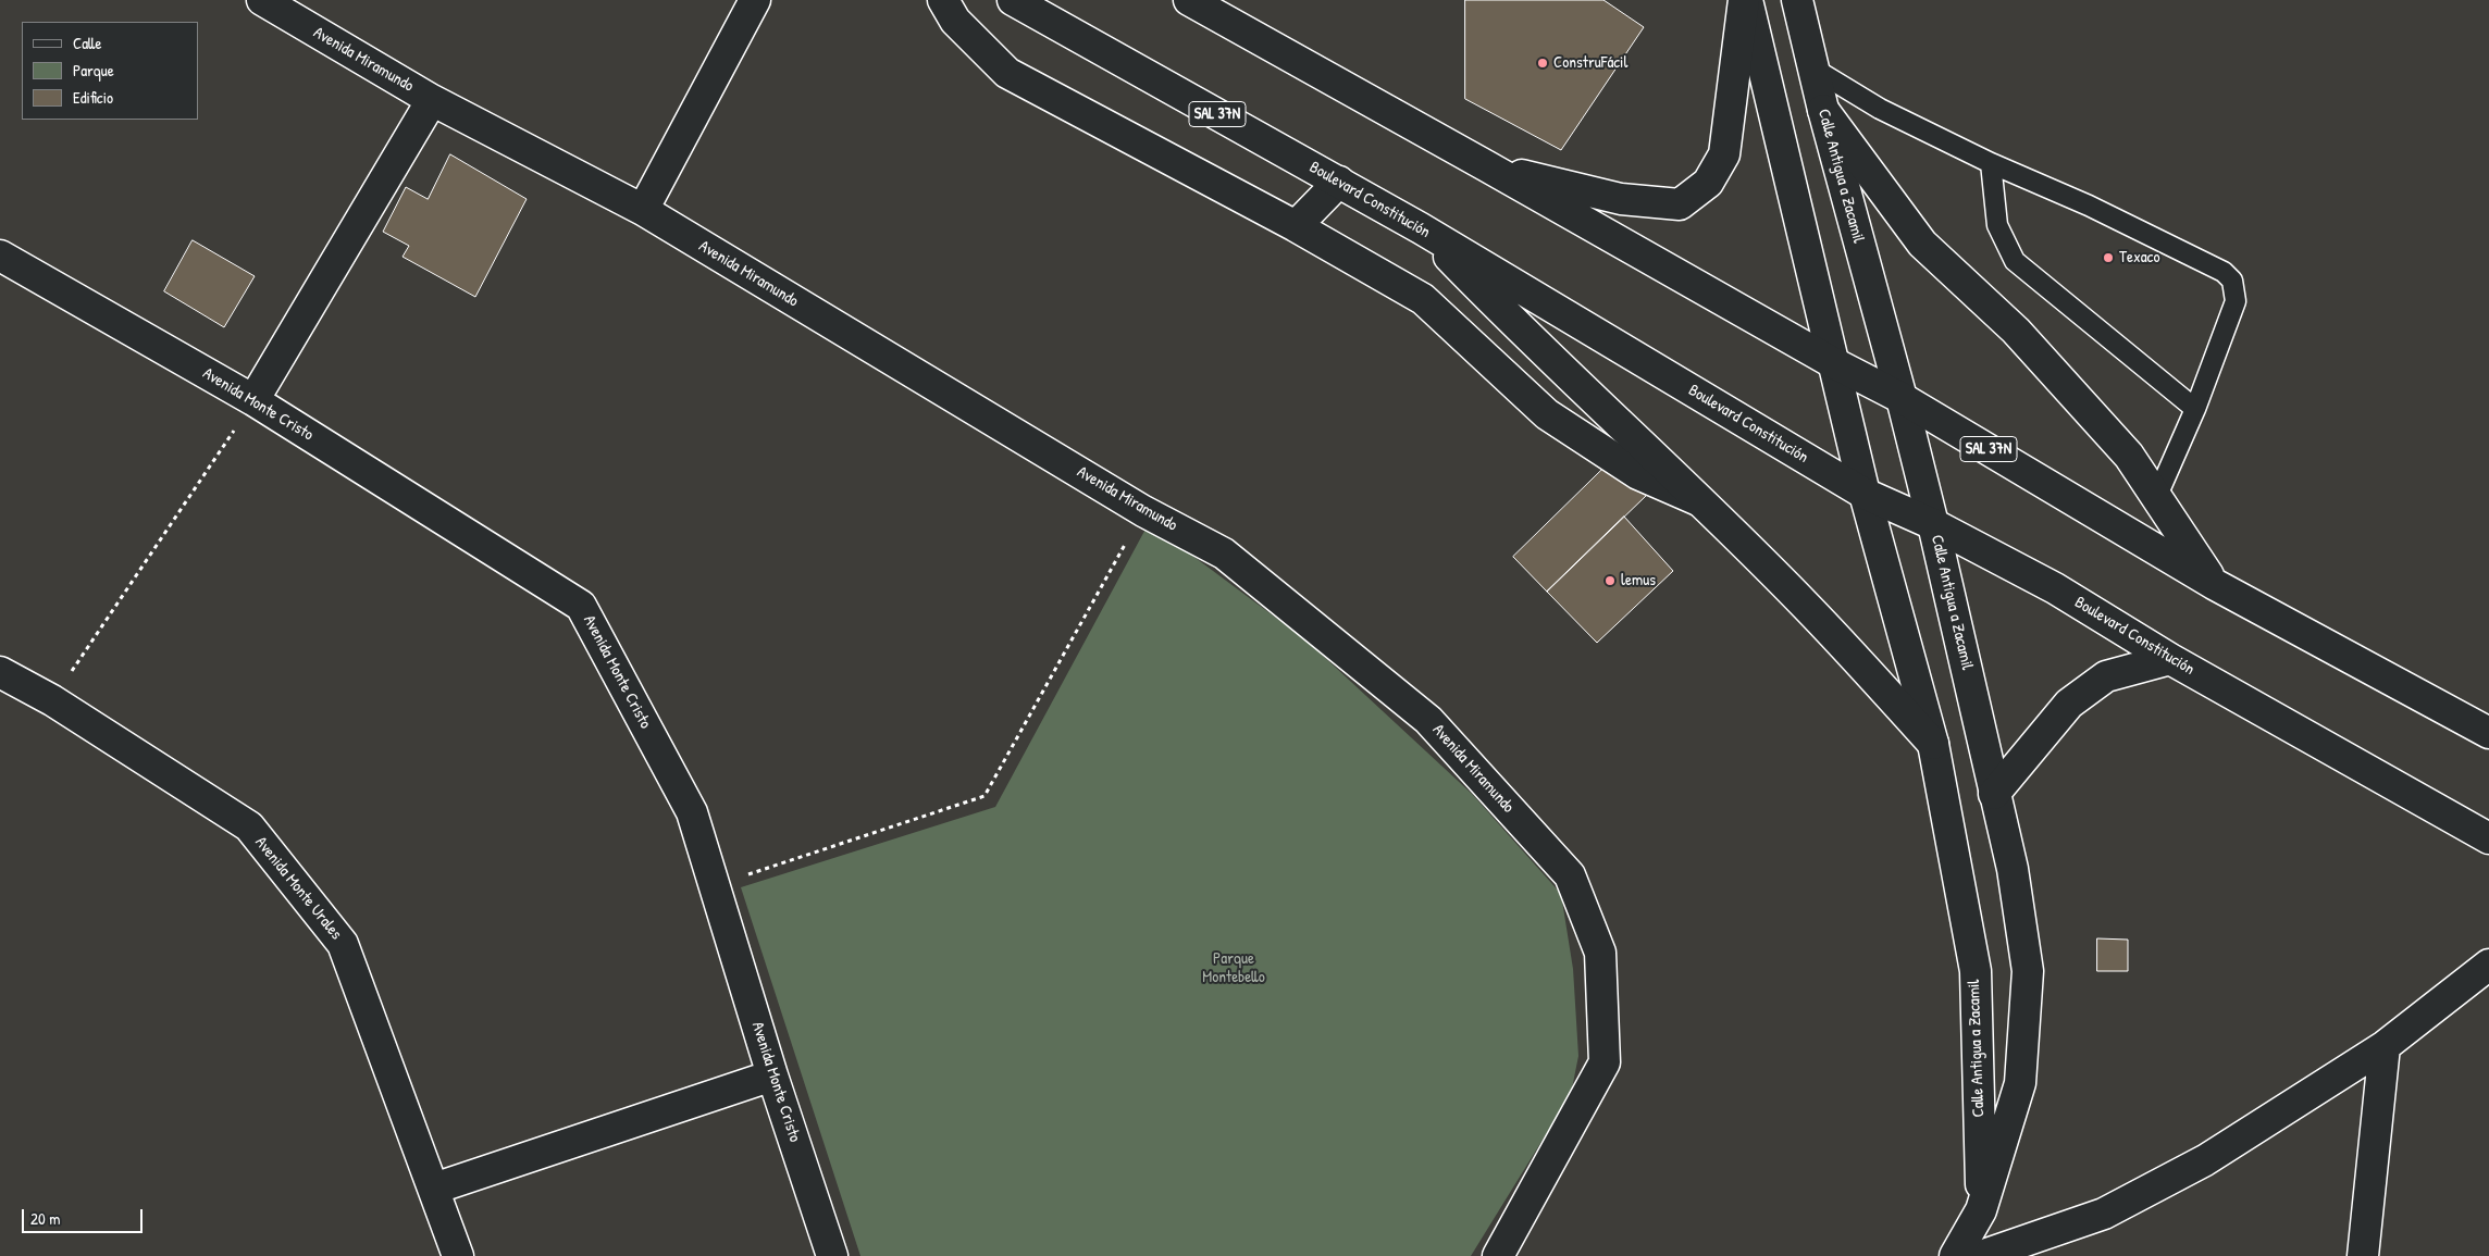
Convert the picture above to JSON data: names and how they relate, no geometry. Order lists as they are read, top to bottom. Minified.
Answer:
{"streets":{"main road":["Avenida Miramundo","SAL 37N","Calle Antigua a Zacamil","Boulevard Constitución","Avenida Monte Cristo","Avenida Monte Urales"]},"crossings":[["SAL 37N","Calle Antigua a Zacamil"],["Calle Antigua a Zacamil","Boulevard Constitución"]],"parks":["Parque Montebello"],"places":["ConstruFácil","Texaco","lemus"],"legend":["Calle","Parque","Edificio"],"scale_bar":"20 m"}
